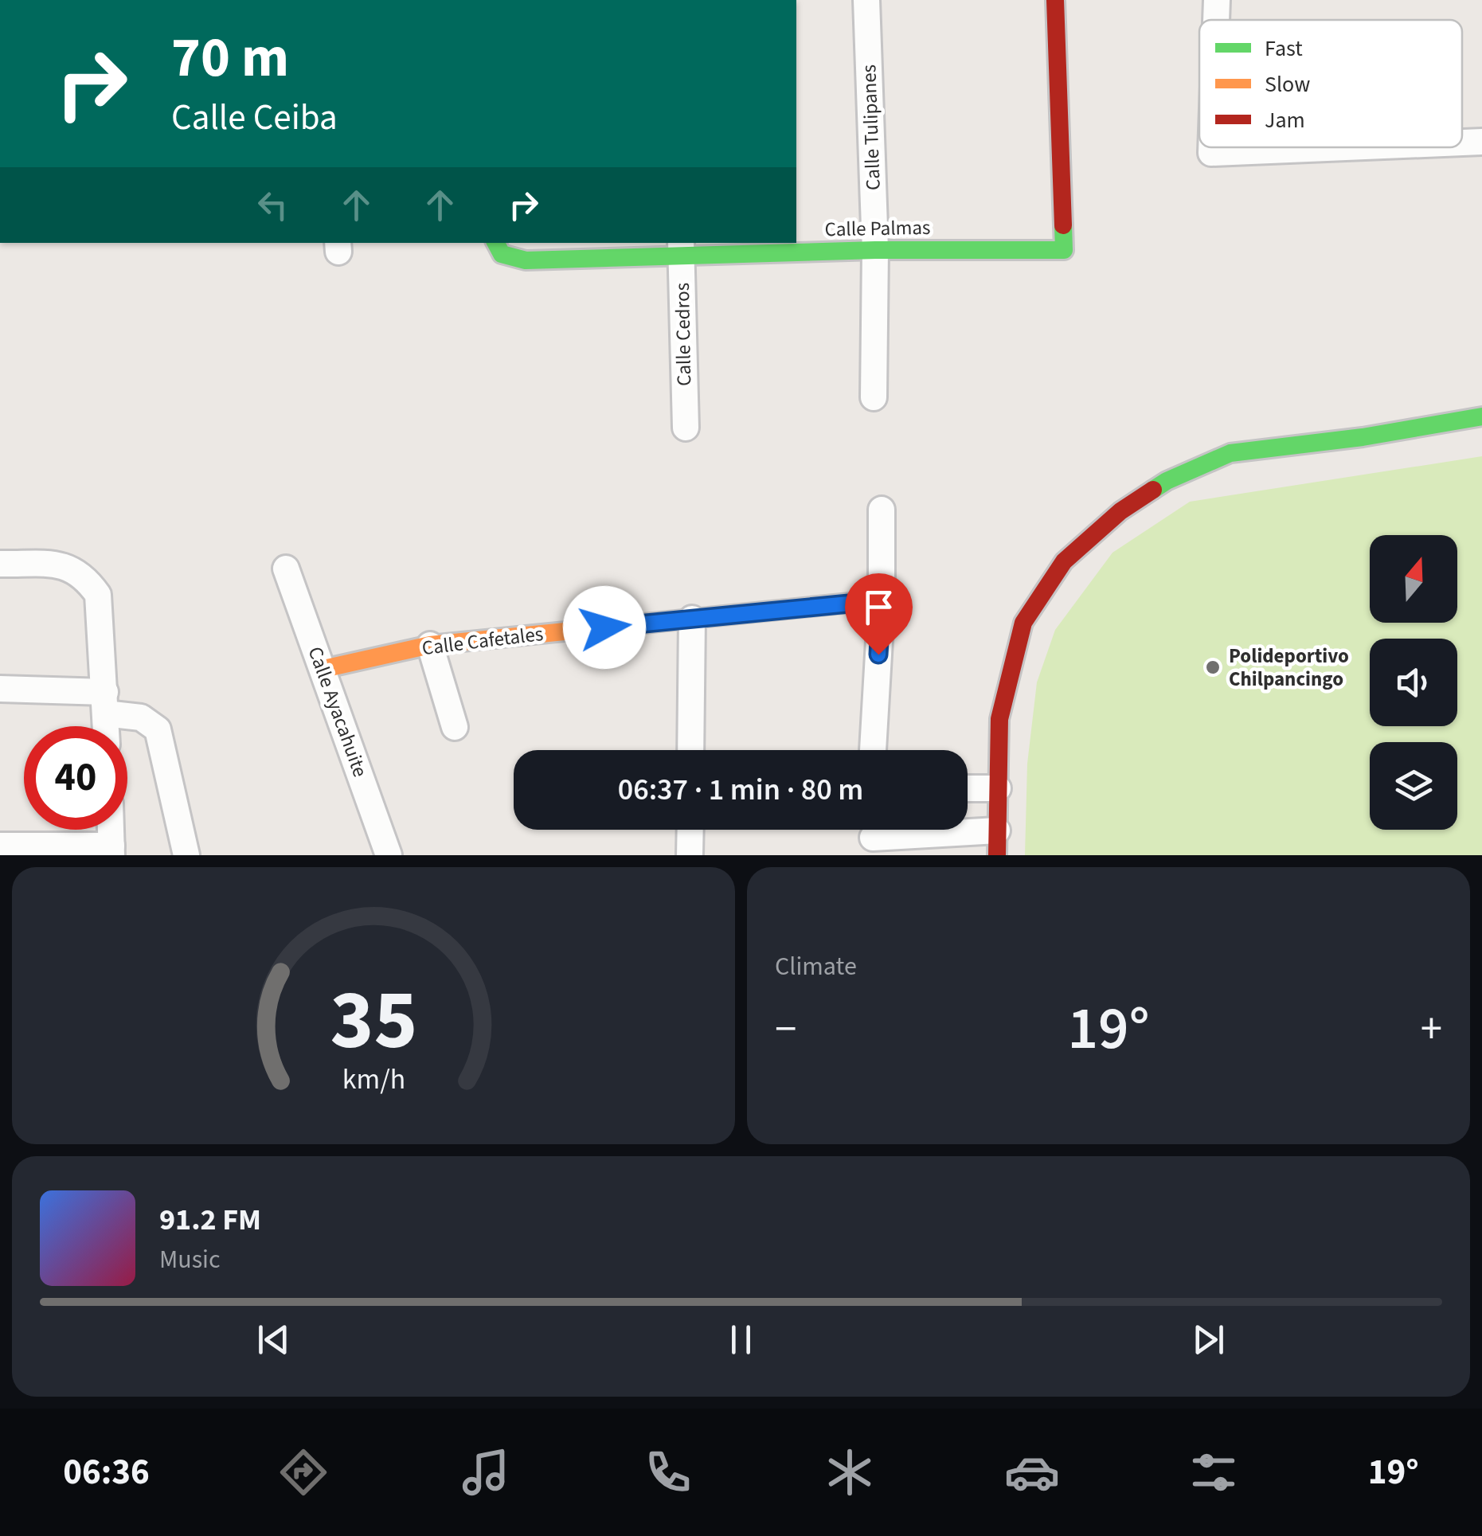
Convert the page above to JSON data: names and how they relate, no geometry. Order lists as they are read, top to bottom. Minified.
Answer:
{"streets":{"street":["Calle Tulipanes","Calle Palmas","Calle Cedros","Calle Cafetales","Calle Ayacahuite"]},"crossings":[["Calle Tulipanes","Calle Palmas"],["Calle Palmas","Calle Cedros"],["Calle Cafetales","Calle Ayacahuite"]],"places":["Polideportivo Chilpancingo"],"legend":["Fast","Slow","Jam"],"north":"top","page":{"turn":["70 m","Calle Ceiba"],"limit":"40","trip":"06:37 · 1 min · 80 m","tile":"Climate","heat":["−","19°","+"],"song":["91.2 FM","Music"],"tabs":["06:36","19°"],"gauge":["35","km/h"]}}
